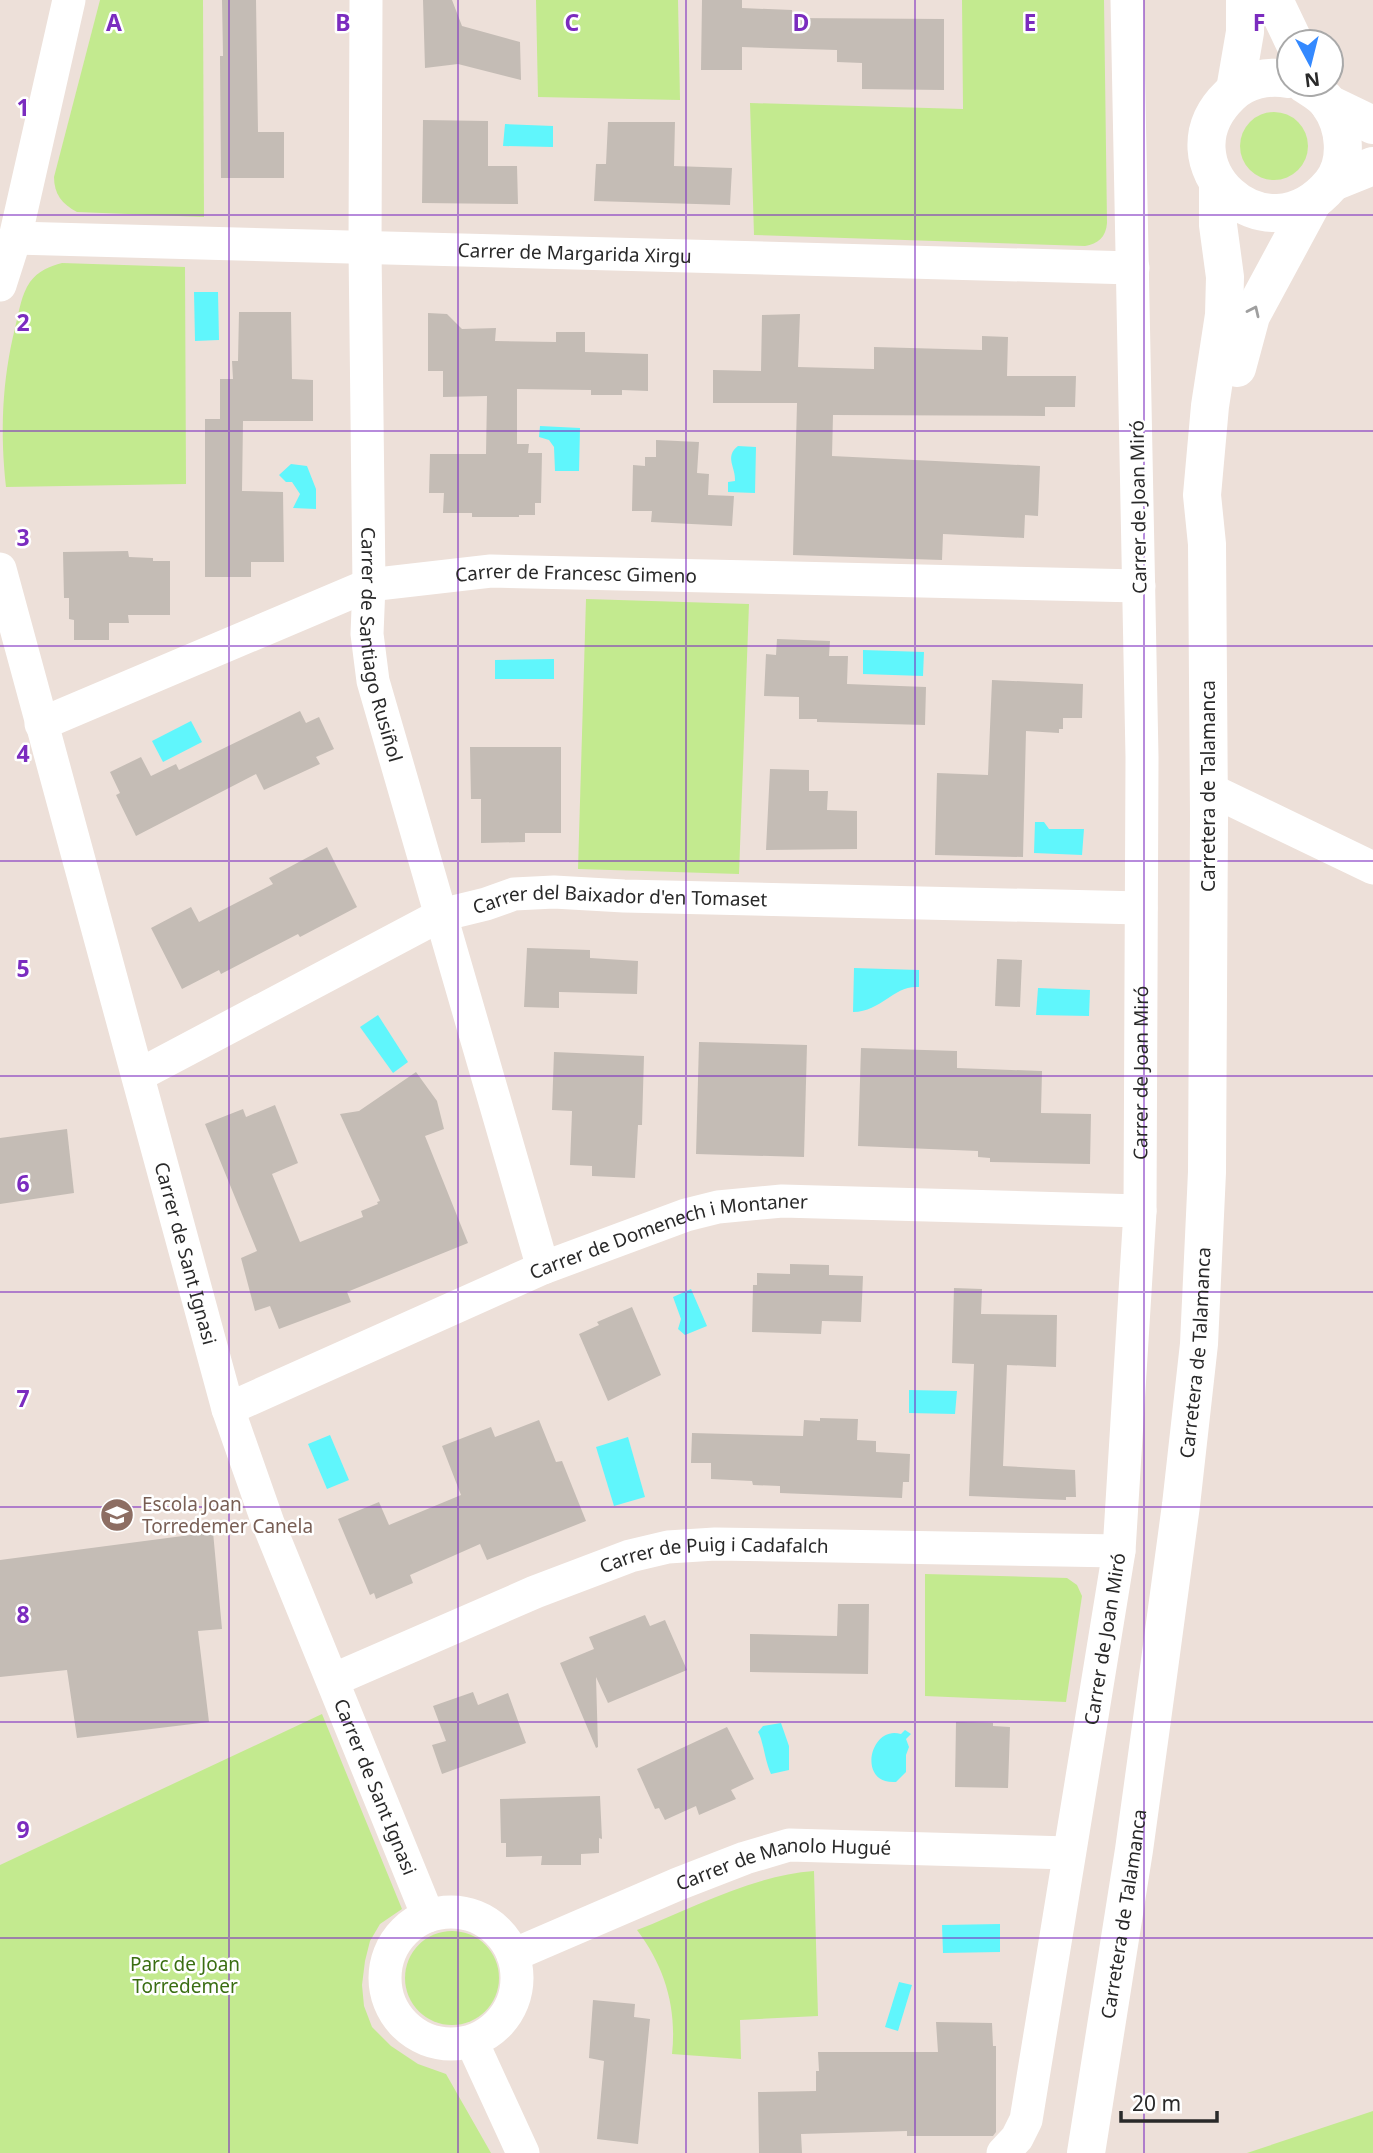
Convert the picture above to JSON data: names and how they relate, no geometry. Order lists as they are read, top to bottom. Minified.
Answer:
{"streets":{"street":["Carrer de Margarida Xirgu","Carrer de Joan Miró","Carrer de Francesc Gimeno","Carrer de Santiago Rusiñol","Carretera de Talamanca","Carrer del Baixador d'en Tomaset","Carrer de Domenech i Montaner","Carrer de Sant Ignasi","Carrer de Puig i Cadafalch","Carrer de Manolo Hugué"]},"crossings":[["Carrer de Margarida Xirgu","Carrer de Joan Miró"],["Carrer de Margarida Xirgu","Carrer de Santiago Rusiñol"],["Carrer de Joan Miró","Carrer de Francesc Gimeno"],["Carrer de Joan Miró","Carrer del Baixador d'en Tomaset"],["Carrer de Joan Miró","Carrer de Domenech i Montaner"],["Carrer de Joan Miró","Carrer de Puig i Cadafalch"],["Carrer de Joan Miró","Carrer de Manolo Hugué"],["Carrer de Francesc Gimeno","Carrer de Santiago Rusiñol"],["Carrer de Francesc Gimeno","Carrer de Sant Ignasi"],["Carrer de Santiago Rusiñol","Carrer del Baixador d'en Tomaset"],["Carrer de Santiago Rusiñol","Carrer de Domenech i Montaner"],["Carrer del Baixador d'en Tomaset","Carrer de Sant Ignasi"],["Carrer de Domenech i Montaner","Carrer de Sant Ignasi"],["Carrer de Sant Ignasi","Carrer de Puig i Cadafalch"],["Carrer de Sant Ignasi","Carrer de Manolo Hugué"]],"parks":["Parc de Joan Torredemer"],"places":{"school or university":["Escola Joan Torredemer Canela"]},"scale_bar":"20 m","north":"bottom","grid":{"columns":["A","B","C","D","E","F"],"rows":["1","2","3","4","5","6","7","8","9"]}}
